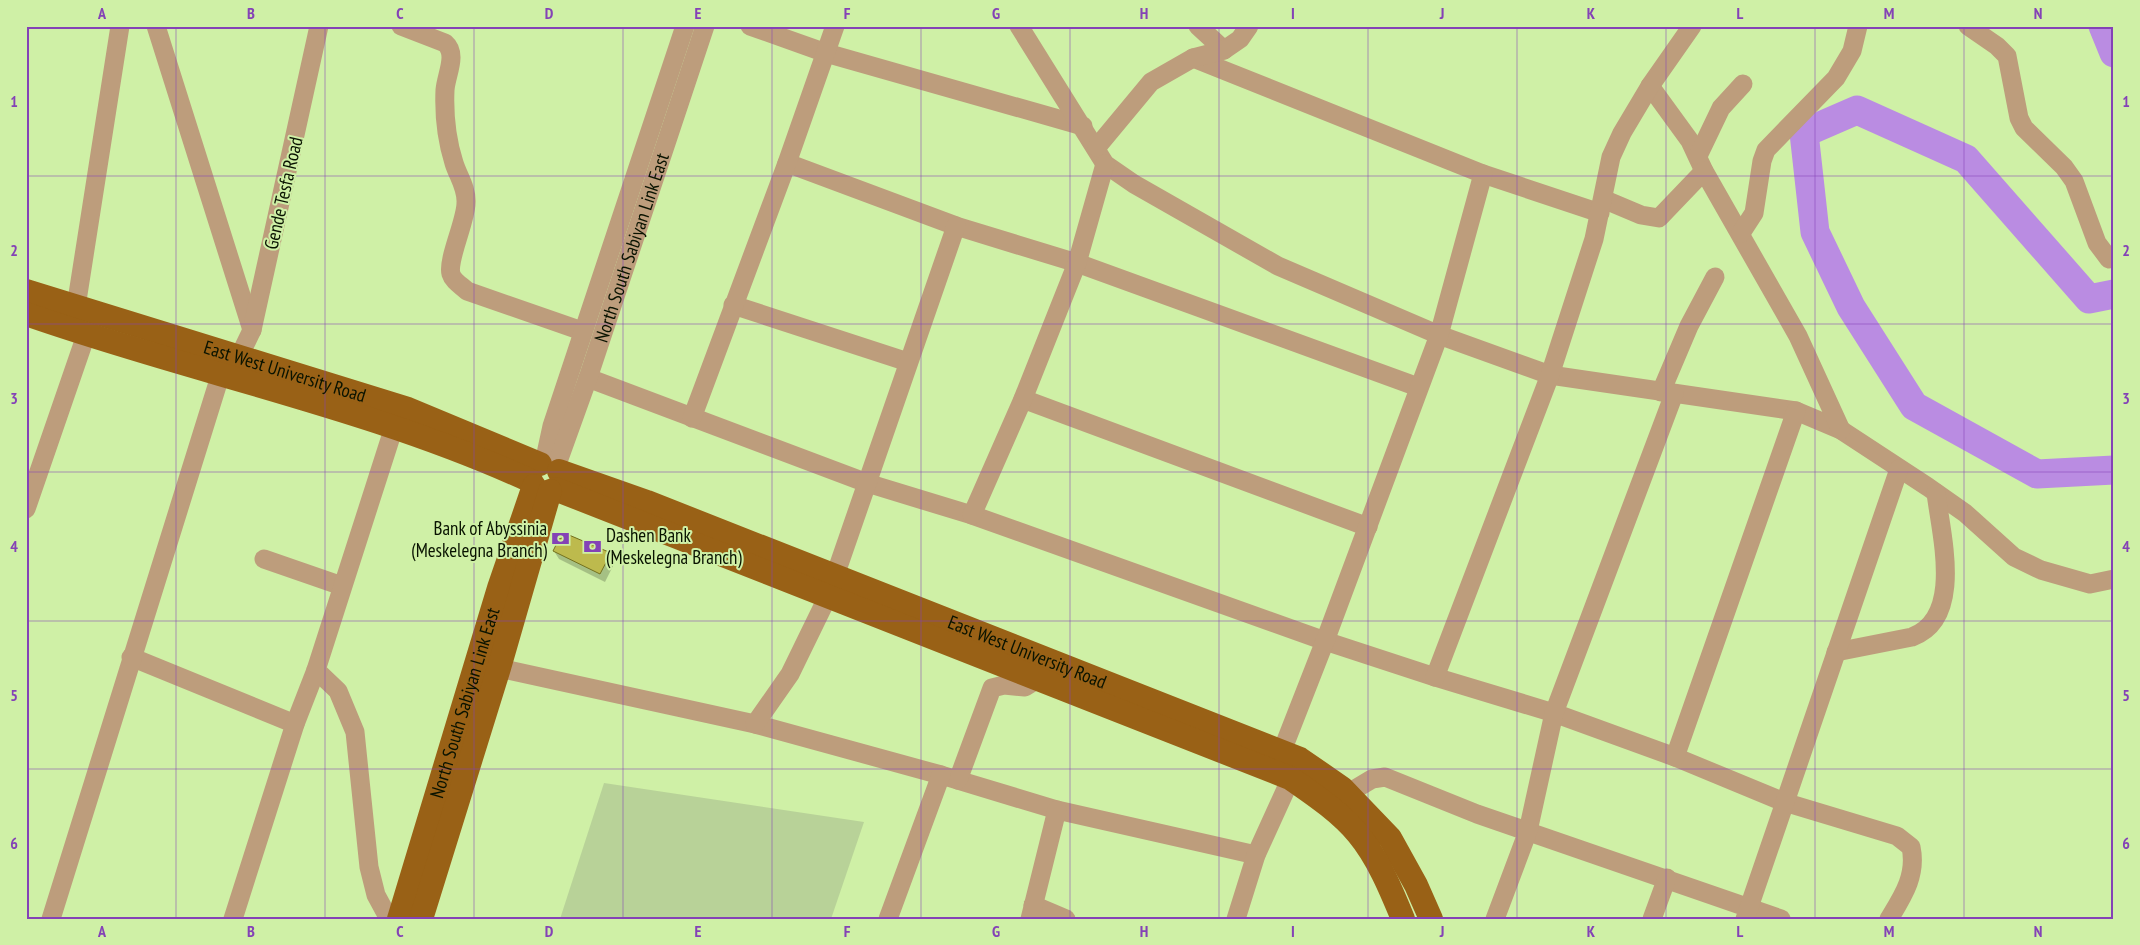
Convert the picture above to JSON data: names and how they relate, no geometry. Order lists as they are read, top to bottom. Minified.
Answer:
{"streets":{"main road":["North South Sabiyan Link East","East West University Road"],"street":["Gende Tesfa Road"]},"crossings":[["Gende Tesfa Road","East West University Road"],["North South Sabiyan Link East","East West University Road"]],"places":{"bank":["Bank of Abyssinia (Meskelegna Branch)","Dashen Bank (Meskelegna Branch)"]},"grid":{"columns":["A","B","C","D","E","F","G","H","I","J","K","L","M","N"],"rows":["1","2","3","4","5","6"]}}
